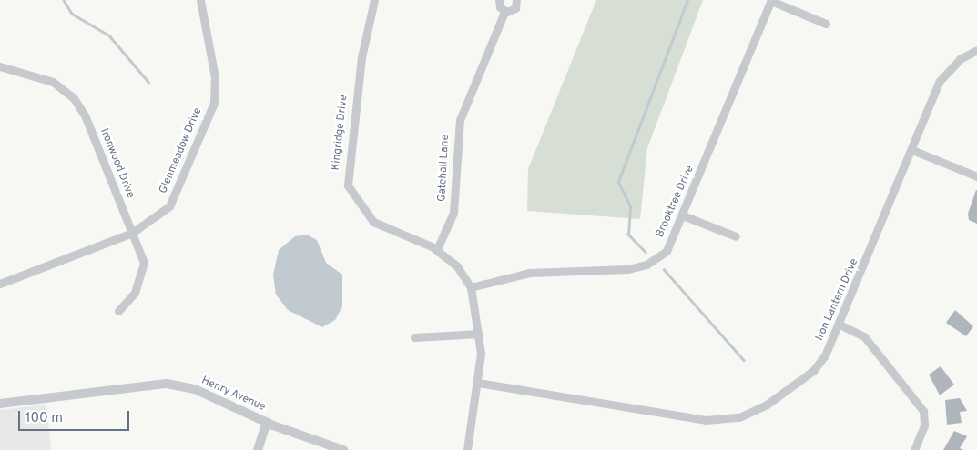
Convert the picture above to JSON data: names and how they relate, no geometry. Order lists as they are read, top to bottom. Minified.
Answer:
{"streets":{"street":["Kingridge Drive","Glenmeadow Drive","Ironwood Drive","Gatehall Lane","Brooktree Drive","Iron Lantern Drive","Henry Avenue"]},"crossings":[["Kingridge Drive","Gatehall Lane"],["Kingridge Drive","Brooktree Drive"],["Kingridge Drive","Iron Lantern Drive"],["Glenmeadow Drive","Ironwood Drive"]],"scale_bar":"100 m"}
